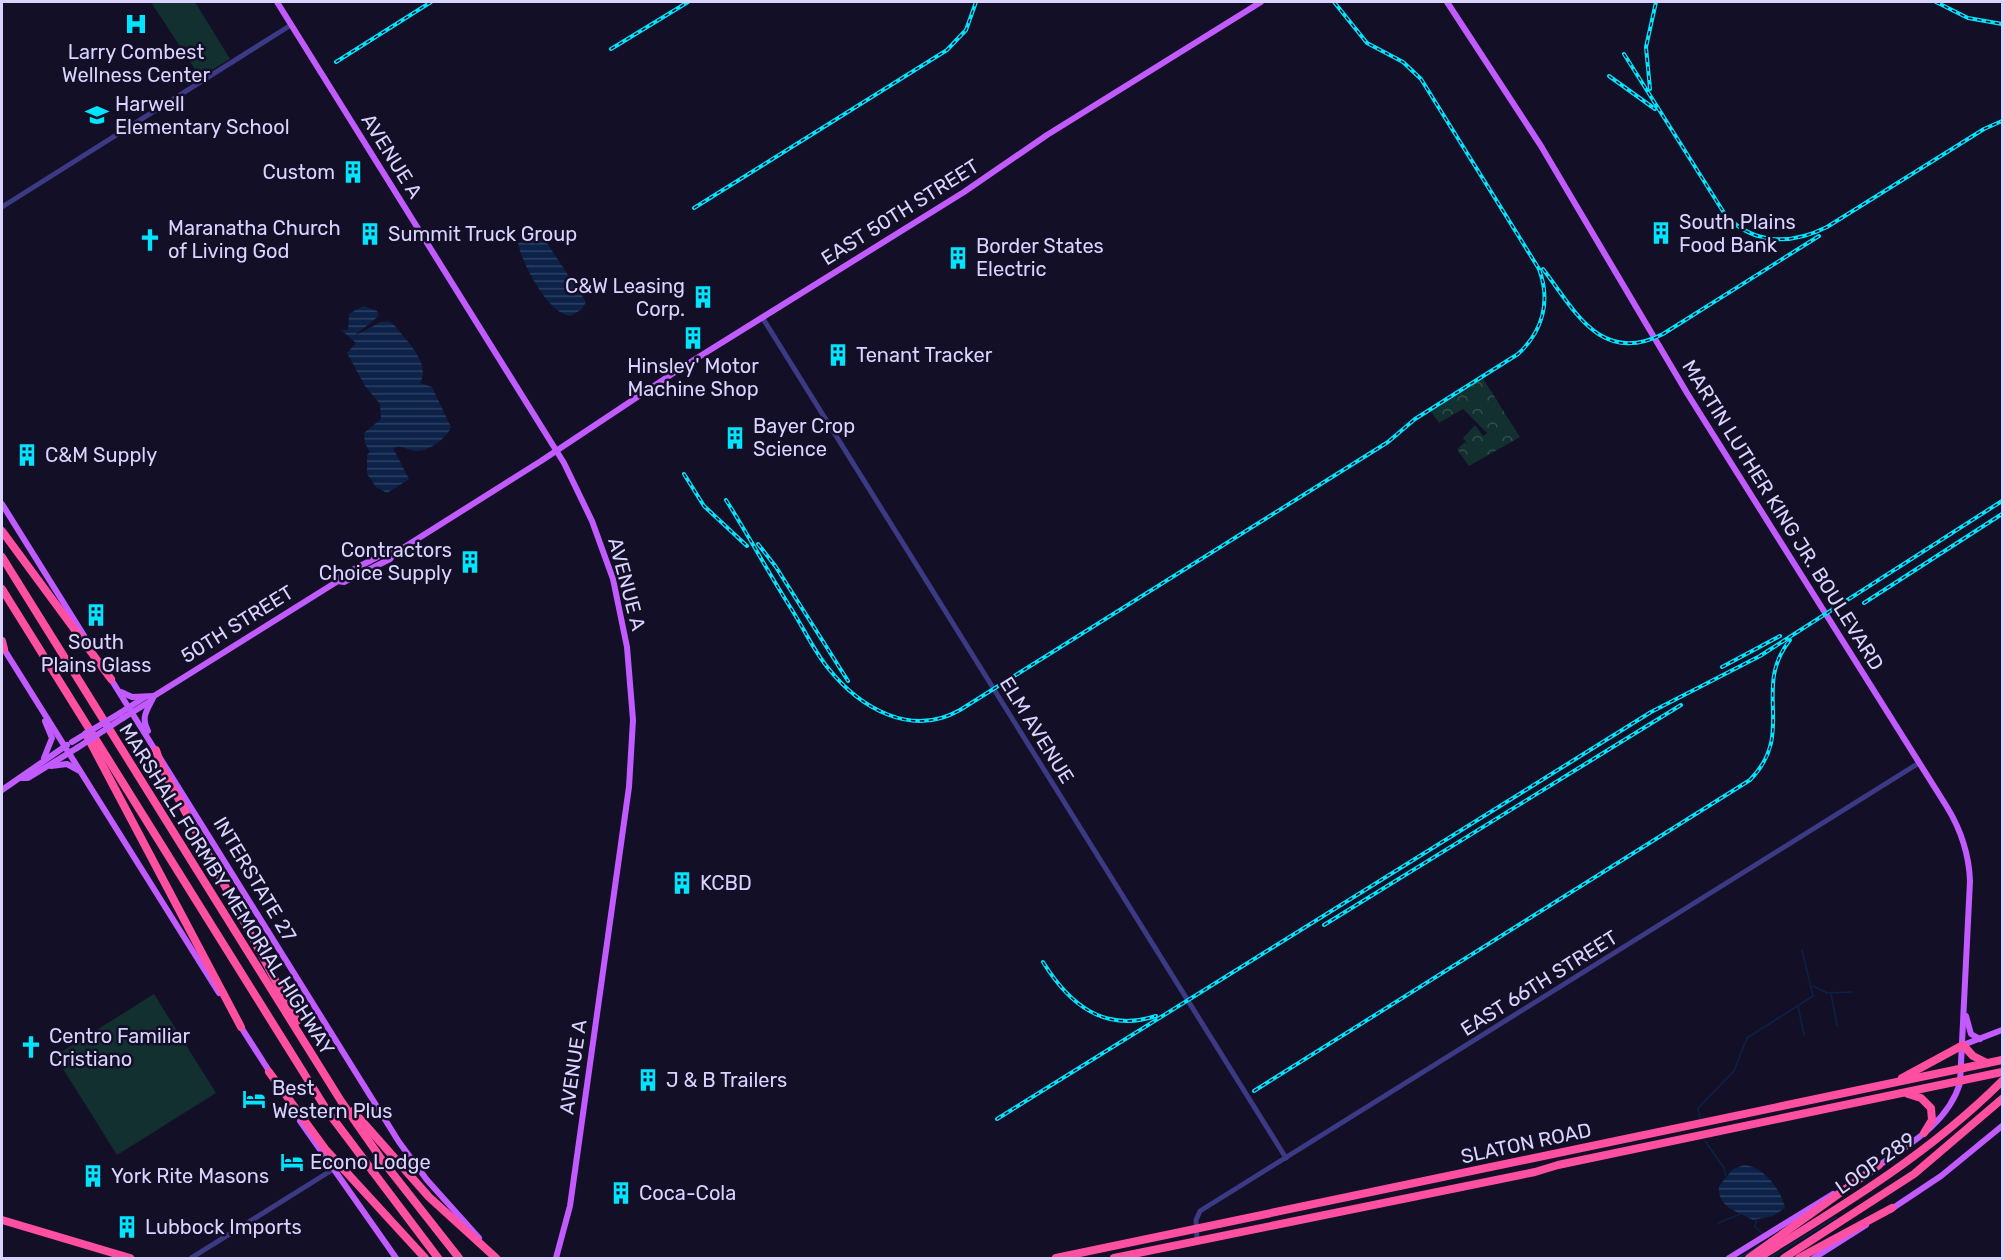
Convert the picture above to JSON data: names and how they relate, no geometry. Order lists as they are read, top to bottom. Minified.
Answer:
{"streets":{"highway":["MARSHALL FORMBY MEMORIAL HIGHWAY","SLATON ROAD","LOOP 289"],"main road":["AVENUE A","EAST 50TH STREET","MARTIN LUTHER KING JR. BOULEVARD","50TH STREET","INTERSTATE 27"],"street":["ELM AVENUE","EAST 66TH STREET"]},"crossings":[["AVENUE A","EAST 50TH STREET"],["AVENUE A","50TH STREET"],["EAST 50TH STREET","50TH STREET"],["EAST 50TH STREET","ELM AVENUE"],["MARTIN LUTHER KING JR. BOULEVARD","EAST 66TH STREET"],["MARTIN LUTHER KING JR. BOULEVARD","SLATON ROAD"],["50TH STREET","INTERSTATE 27"],["ELM AVENUE","EAST 66TH STREET"],["EAST 66TH STREET","SLATON ROAD"]],"places":{"hospital":["Larry Combest Wellness Center"],"school or university":["Harwell Elementary School"],"building":["Custom","South Plains Food Bank","Summit Truck Group","Border States Electric","C&W Leasing Corp.","Hinsley' Motor Machine Shop","Tenant Tracker","Bayer Crop Science","C&M Supply","Contractors Choice Supply","South Plains Glass","KCBD","J & B Trailers","York Rite Masons","Coca-Cola","Lubbock Imports"],"church":["Maranatha Church of Living God","Centro Familiar Cristiano"],"hotel":["Best Western Plus","Econo Lodge"]}}
